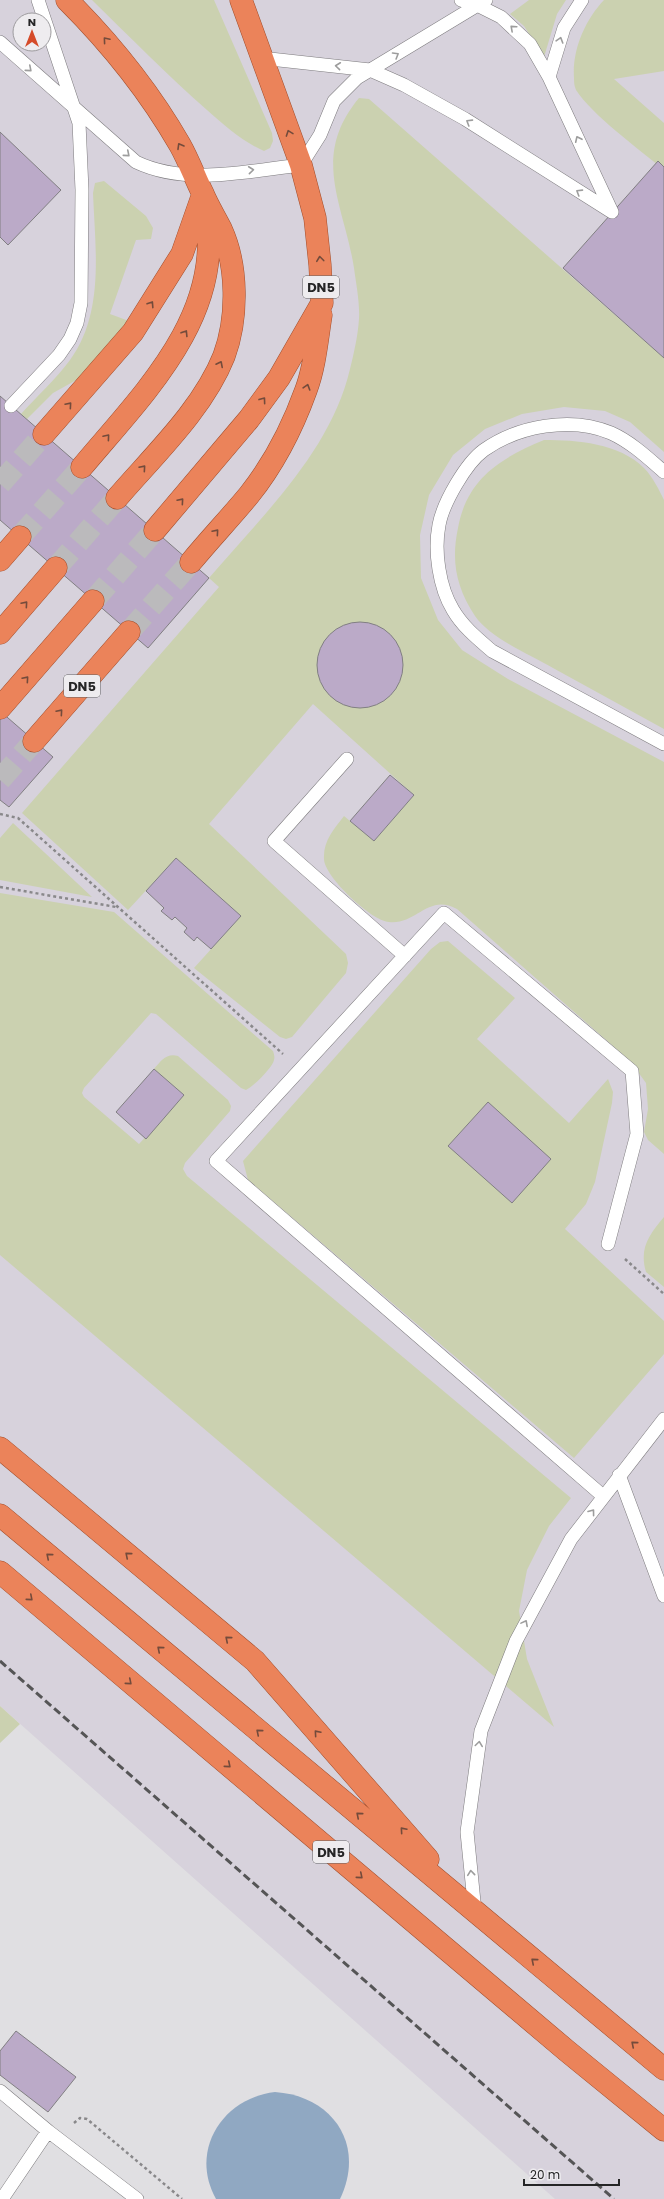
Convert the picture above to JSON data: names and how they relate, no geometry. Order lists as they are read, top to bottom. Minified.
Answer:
{"streets":{"highway":["DN5"]},"scale_bar":"20 m","north":"top"}
